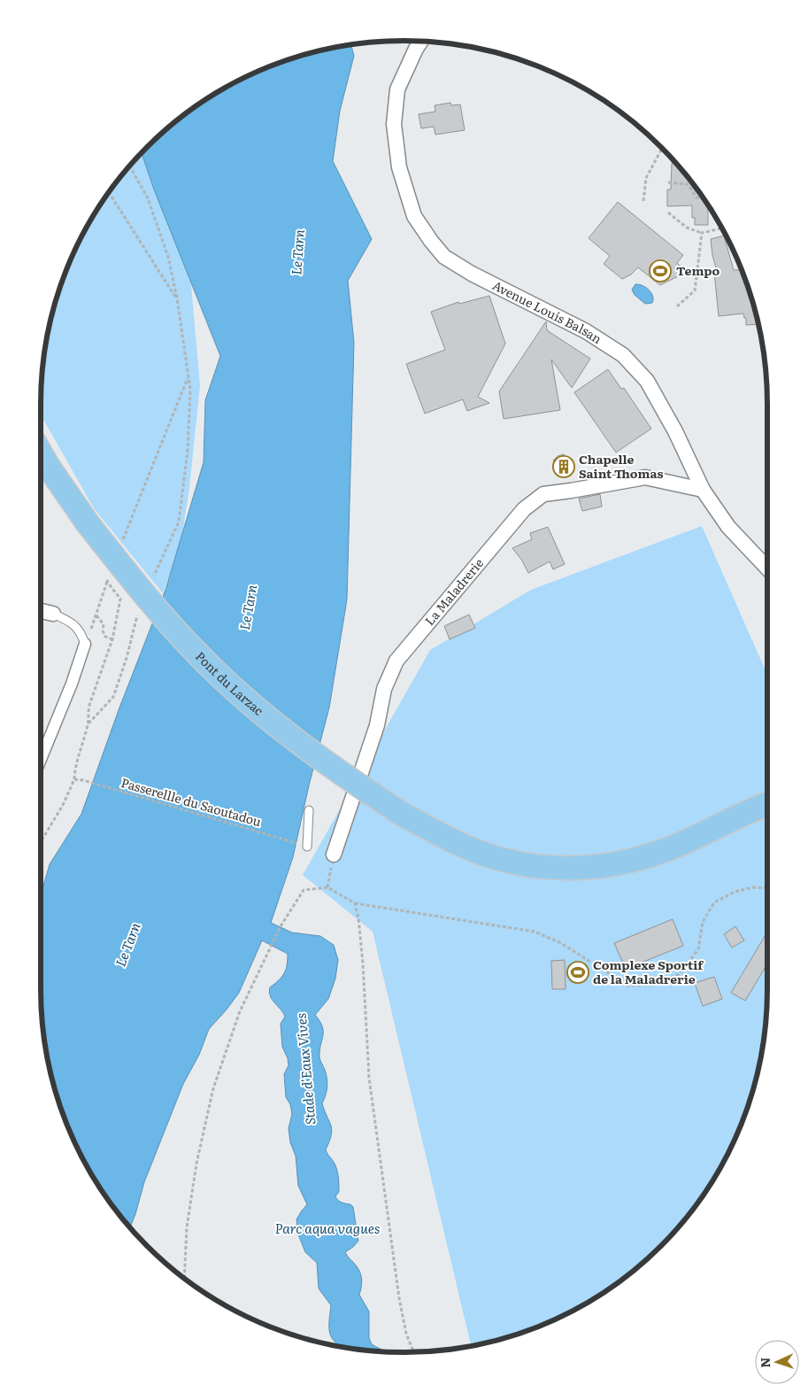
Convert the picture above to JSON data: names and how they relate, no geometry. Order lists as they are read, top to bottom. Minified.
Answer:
{"streets":{"main road":["Pont du Larzac"],"street":["Avenue Louis Balsan","La Maladrerie"],"path":["Passerellle du Saoutadou"]},"crossings":[["Avenue Louis Balsan","La Maladrerie"]],"water":["Le Tarn","Stade d'Eaux Vives","Parc aqua vagues"],"places":{"sports":["Tempo","Complexe Sportif de la Maladrerie"],"building":["Chapelle Saint Thomas"]},"north":"left"}
